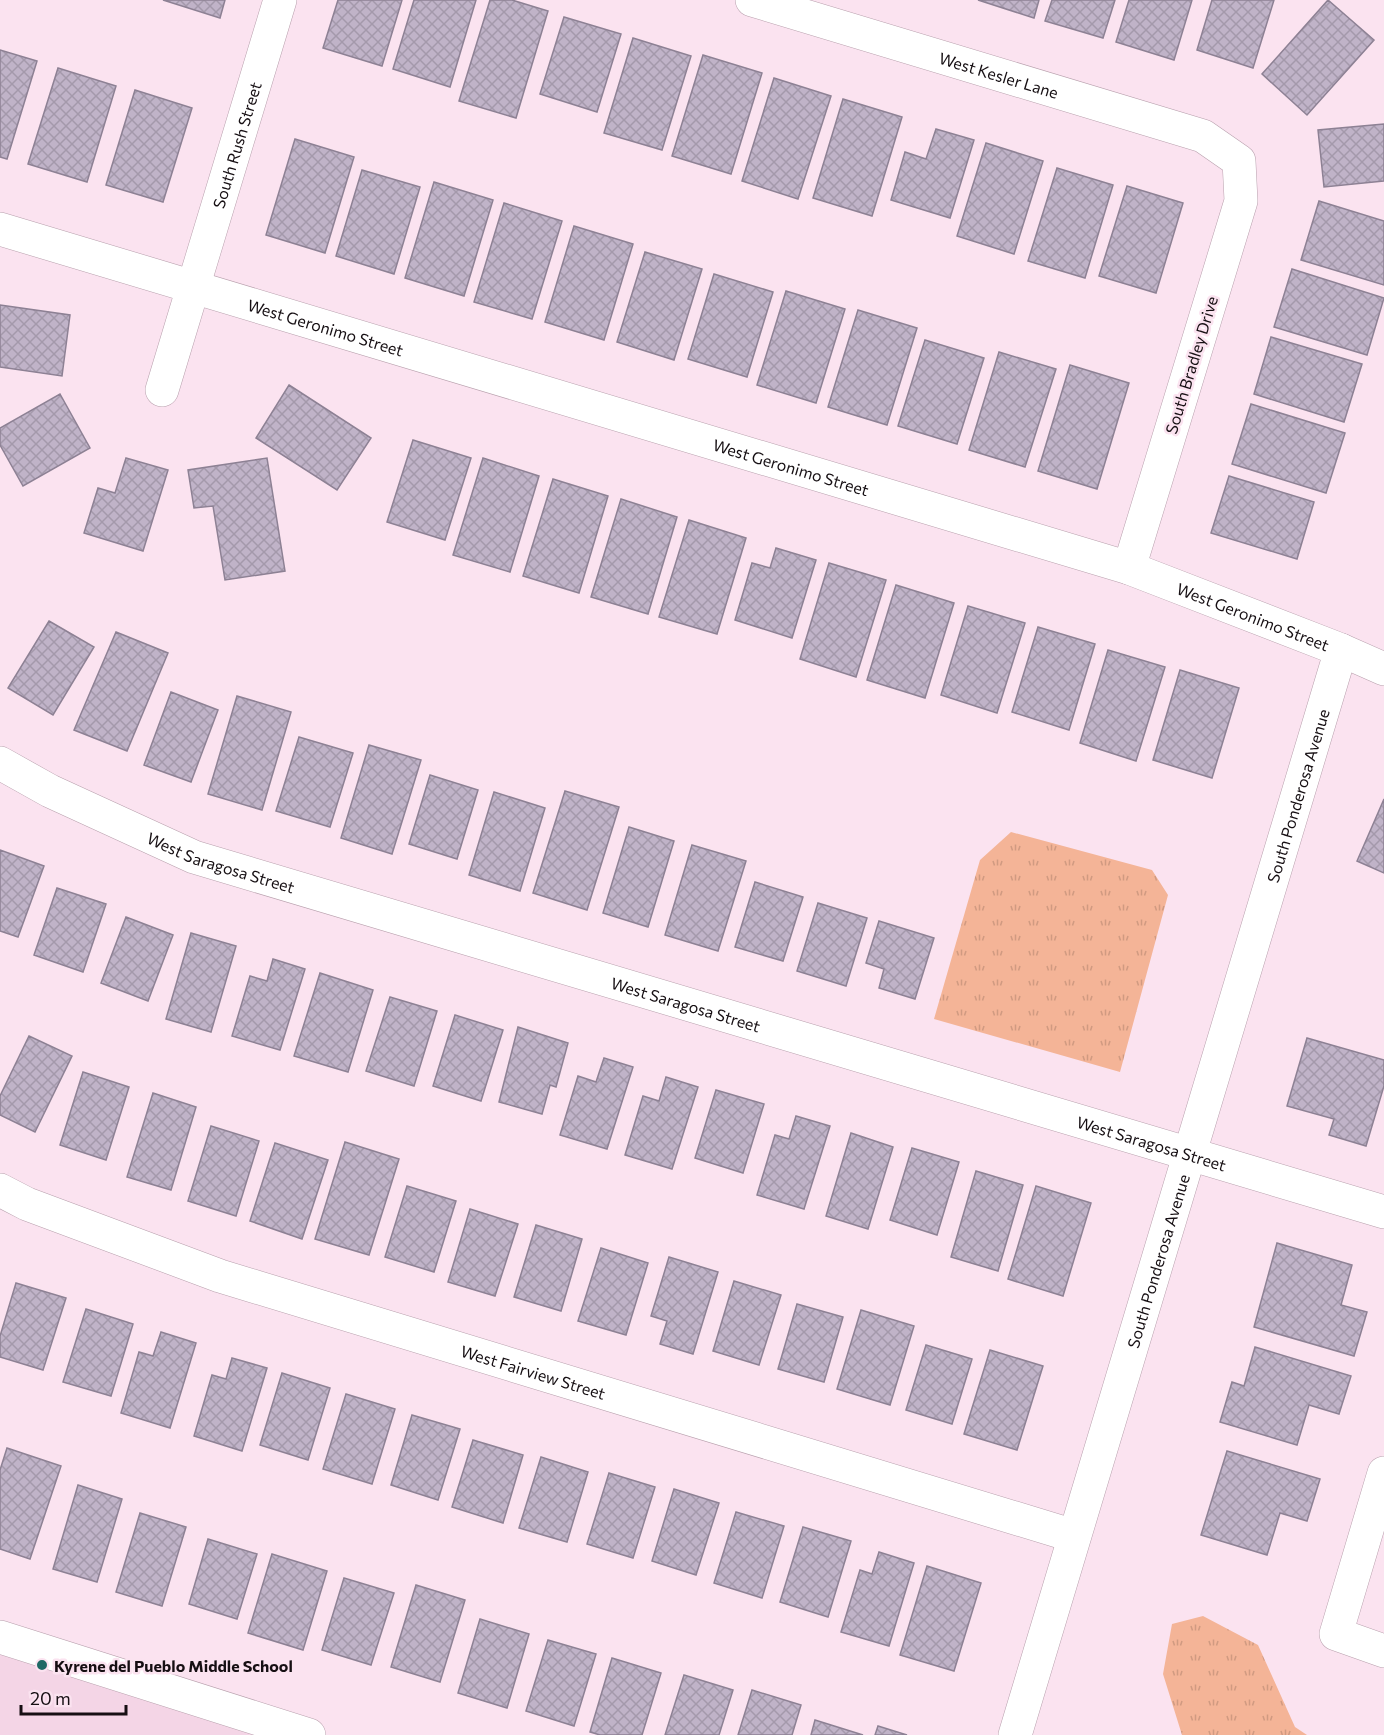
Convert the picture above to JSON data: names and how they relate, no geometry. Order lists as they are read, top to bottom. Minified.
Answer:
{"streets":{"street":["West Kesler Lane","South Rush Street","West Geronimo Street","South Bradley Drive","South Ponderosa Avenue","West Saragosa Street","West Fairview Street"]},"crossings":[["West Kesler Lane","South Bradley Drive"],["South Rush Street","West Geronimo Street"],["West Geronimo Street","South Bradley Drive"],["West Geronimo Street","South Ponderosa Avenue"],["South Ponderosa Avenue","West Saragosa Street"],["South Ponderosa Avenue","West Fairview Street"]],"places":["Kyrene del Pueblo Middle School"],"scale_bar":"20 m"}
